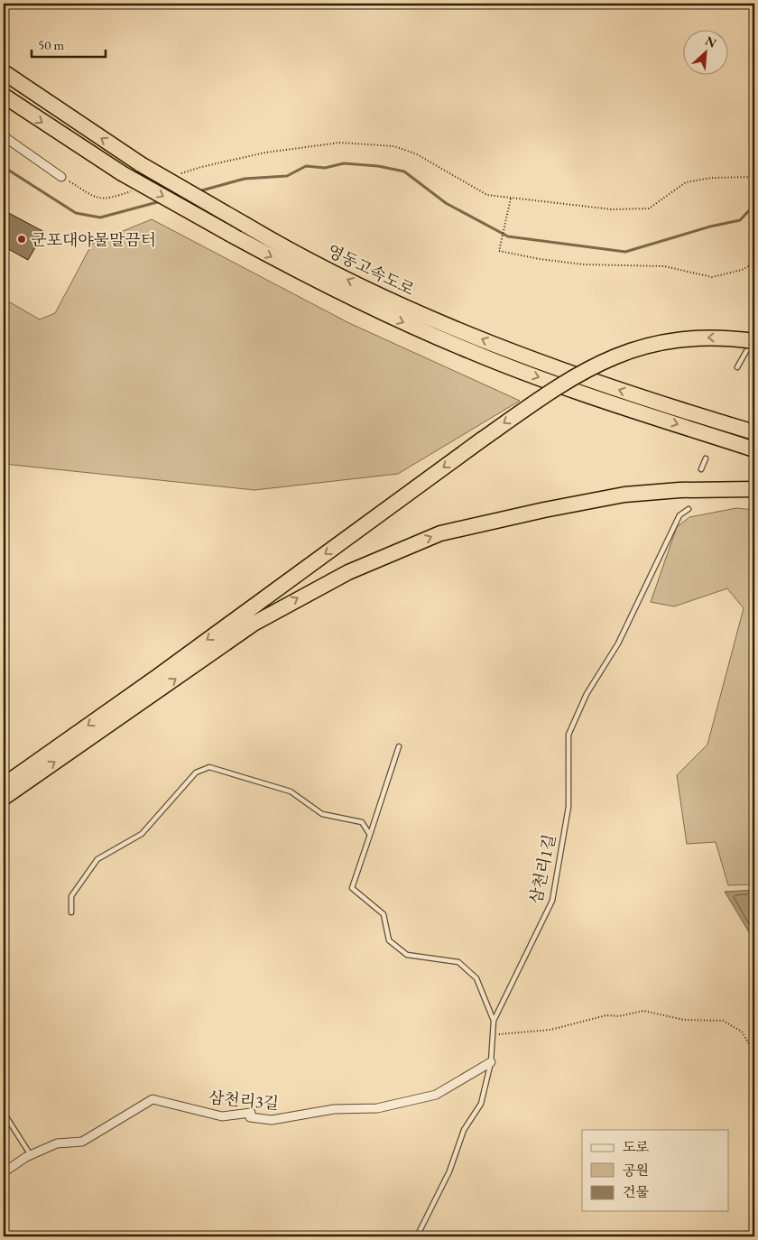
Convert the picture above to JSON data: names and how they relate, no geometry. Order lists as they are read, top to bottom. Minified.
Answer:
{"streets":{"highway":["영동고속도로"],"street":["삼천리3길"],"lane":["삼천리1길"]},"crossings":[["삼천리1길","삼천리3길"]],"places":["군포대야물말끔터"],"legend":["도로","공원","건물"],"scale_bar":"50 m","north":"top right"}
